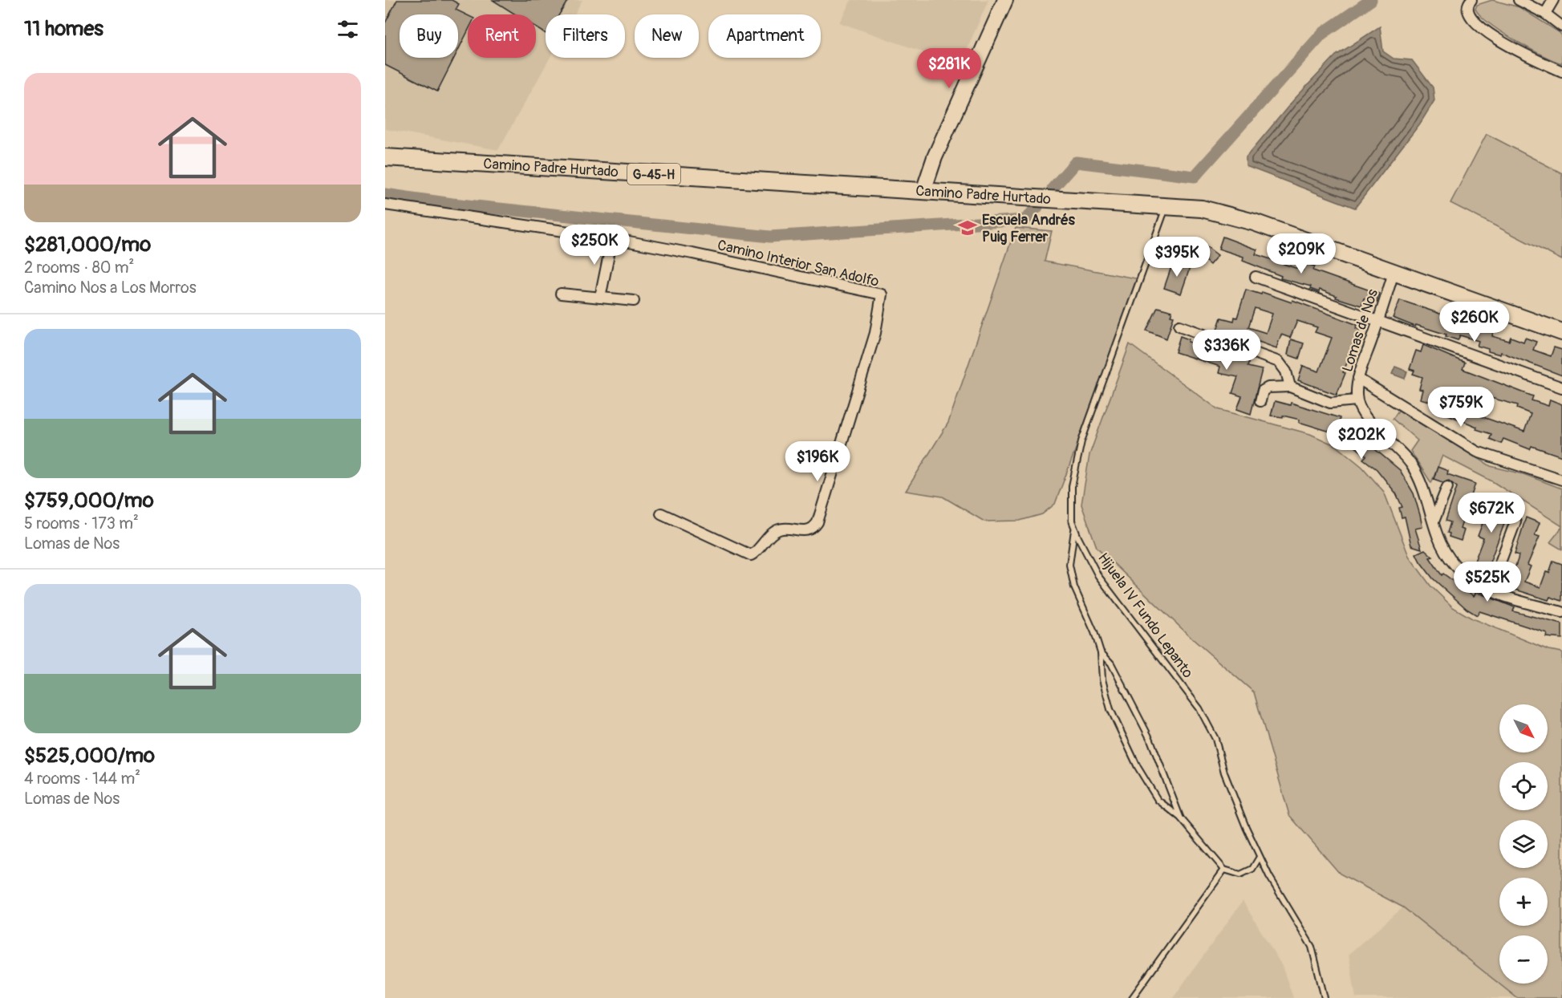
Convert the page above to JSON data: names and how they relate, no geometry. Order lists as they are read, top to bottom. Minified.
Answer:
{"streets":{"main road":["Camino Padre Hurtado","G-45-H"],"street":["Camino Interior San Adolfo","Lomas de Nos"],"lane":["Hijuela IV Fundo Lepanto"]},"crossings":[["Camino Padre Hurtado","Lomas de Nos"],["Camino Padre Hurtado","Hijuela IV Fundo Lepanto"]],"places":{"school or university":["Escuela Andrés Puig Ferrer"]},"north":"bottom right","page":{"heading":"11 homes","chip":["Buy","Rent","Filters","New","Apartment"],"price":["$281K","$250K","$209K","$395K","$260K","$336K","$759K","$202K","$196K","$672K","$525K"],"list":[{"name":"$281,000/mo","note":"2 rooms · 80 m² · Camino Nos a Los Morros"},{"name":"$759,000/mo","note":"5 rooms · 173 m² · Lomas de Nos"},{"name":"$525,000/mo","note":"4 rooms · 144 m² · Lomas de Nos"}],"map_buttons":["+","−"]}}
